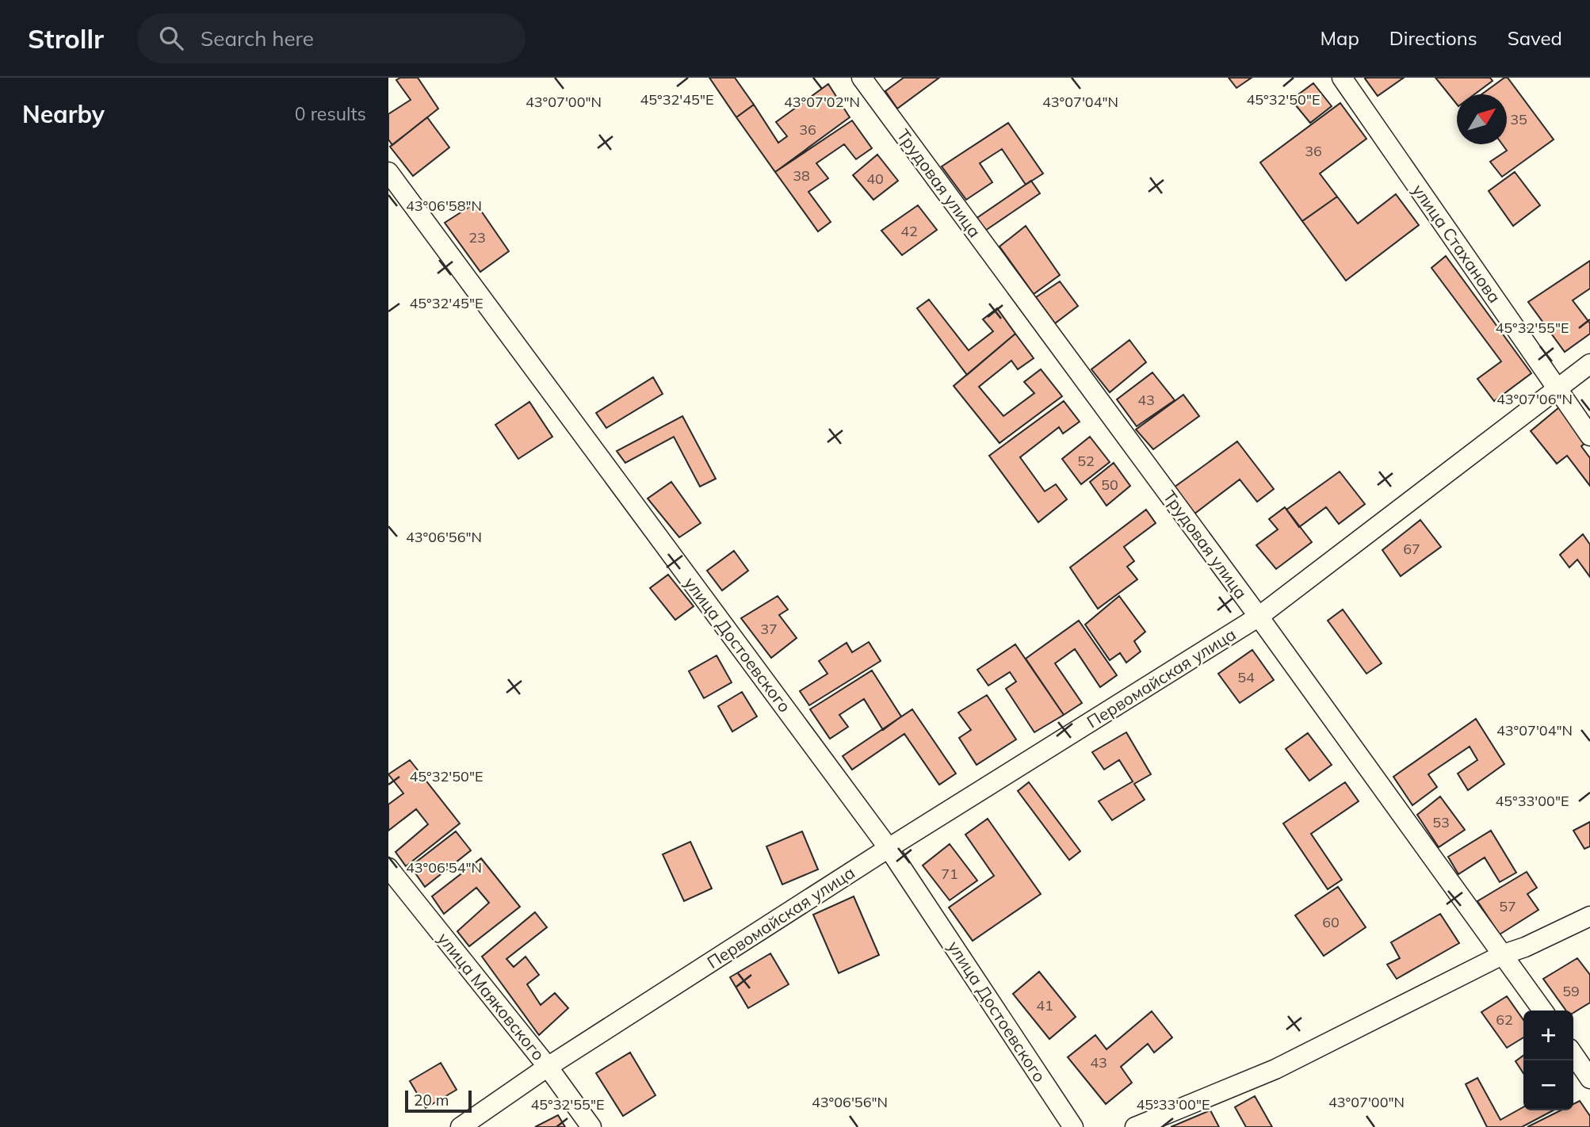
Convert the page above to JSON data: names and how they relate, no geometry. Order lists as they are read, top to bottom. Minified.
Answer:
{"streets":{"street":["Трудовая улица","улица Стаханова","улица Достоевского","Первомайская улица","улица Маяковского"]},"crossings":[["Трудовая улица","Первомайская улица"],["улица Стаханова","Первомайская улица"],["улица Достоевского","Первомайская улица"],["Первомайская улица","улица Маяковского"]],"house_numbers":["35","36","36","38","40","42","23","43","52","50","67","37","54","53","71","57","60","59","41","62","43"],"scale_bar":"20 m","north":"top right","page":{"header":"Strollr","search":"Search here","nav":["Map","Directions","Saved"],"heading":["Nearby","0 results"],"map_buttons":["+","−"],"scale":"20 m"},"coordinates":["45°32'45\"E","45°32'50\"E","43°07'02\"N","43°07'00\"N","43°07'04\"N","43°06'58\"N","45°32'55\"E","43°07'06\"N","43°06'56\"N","45°33'00\"E","43°06'54\"N"]}
